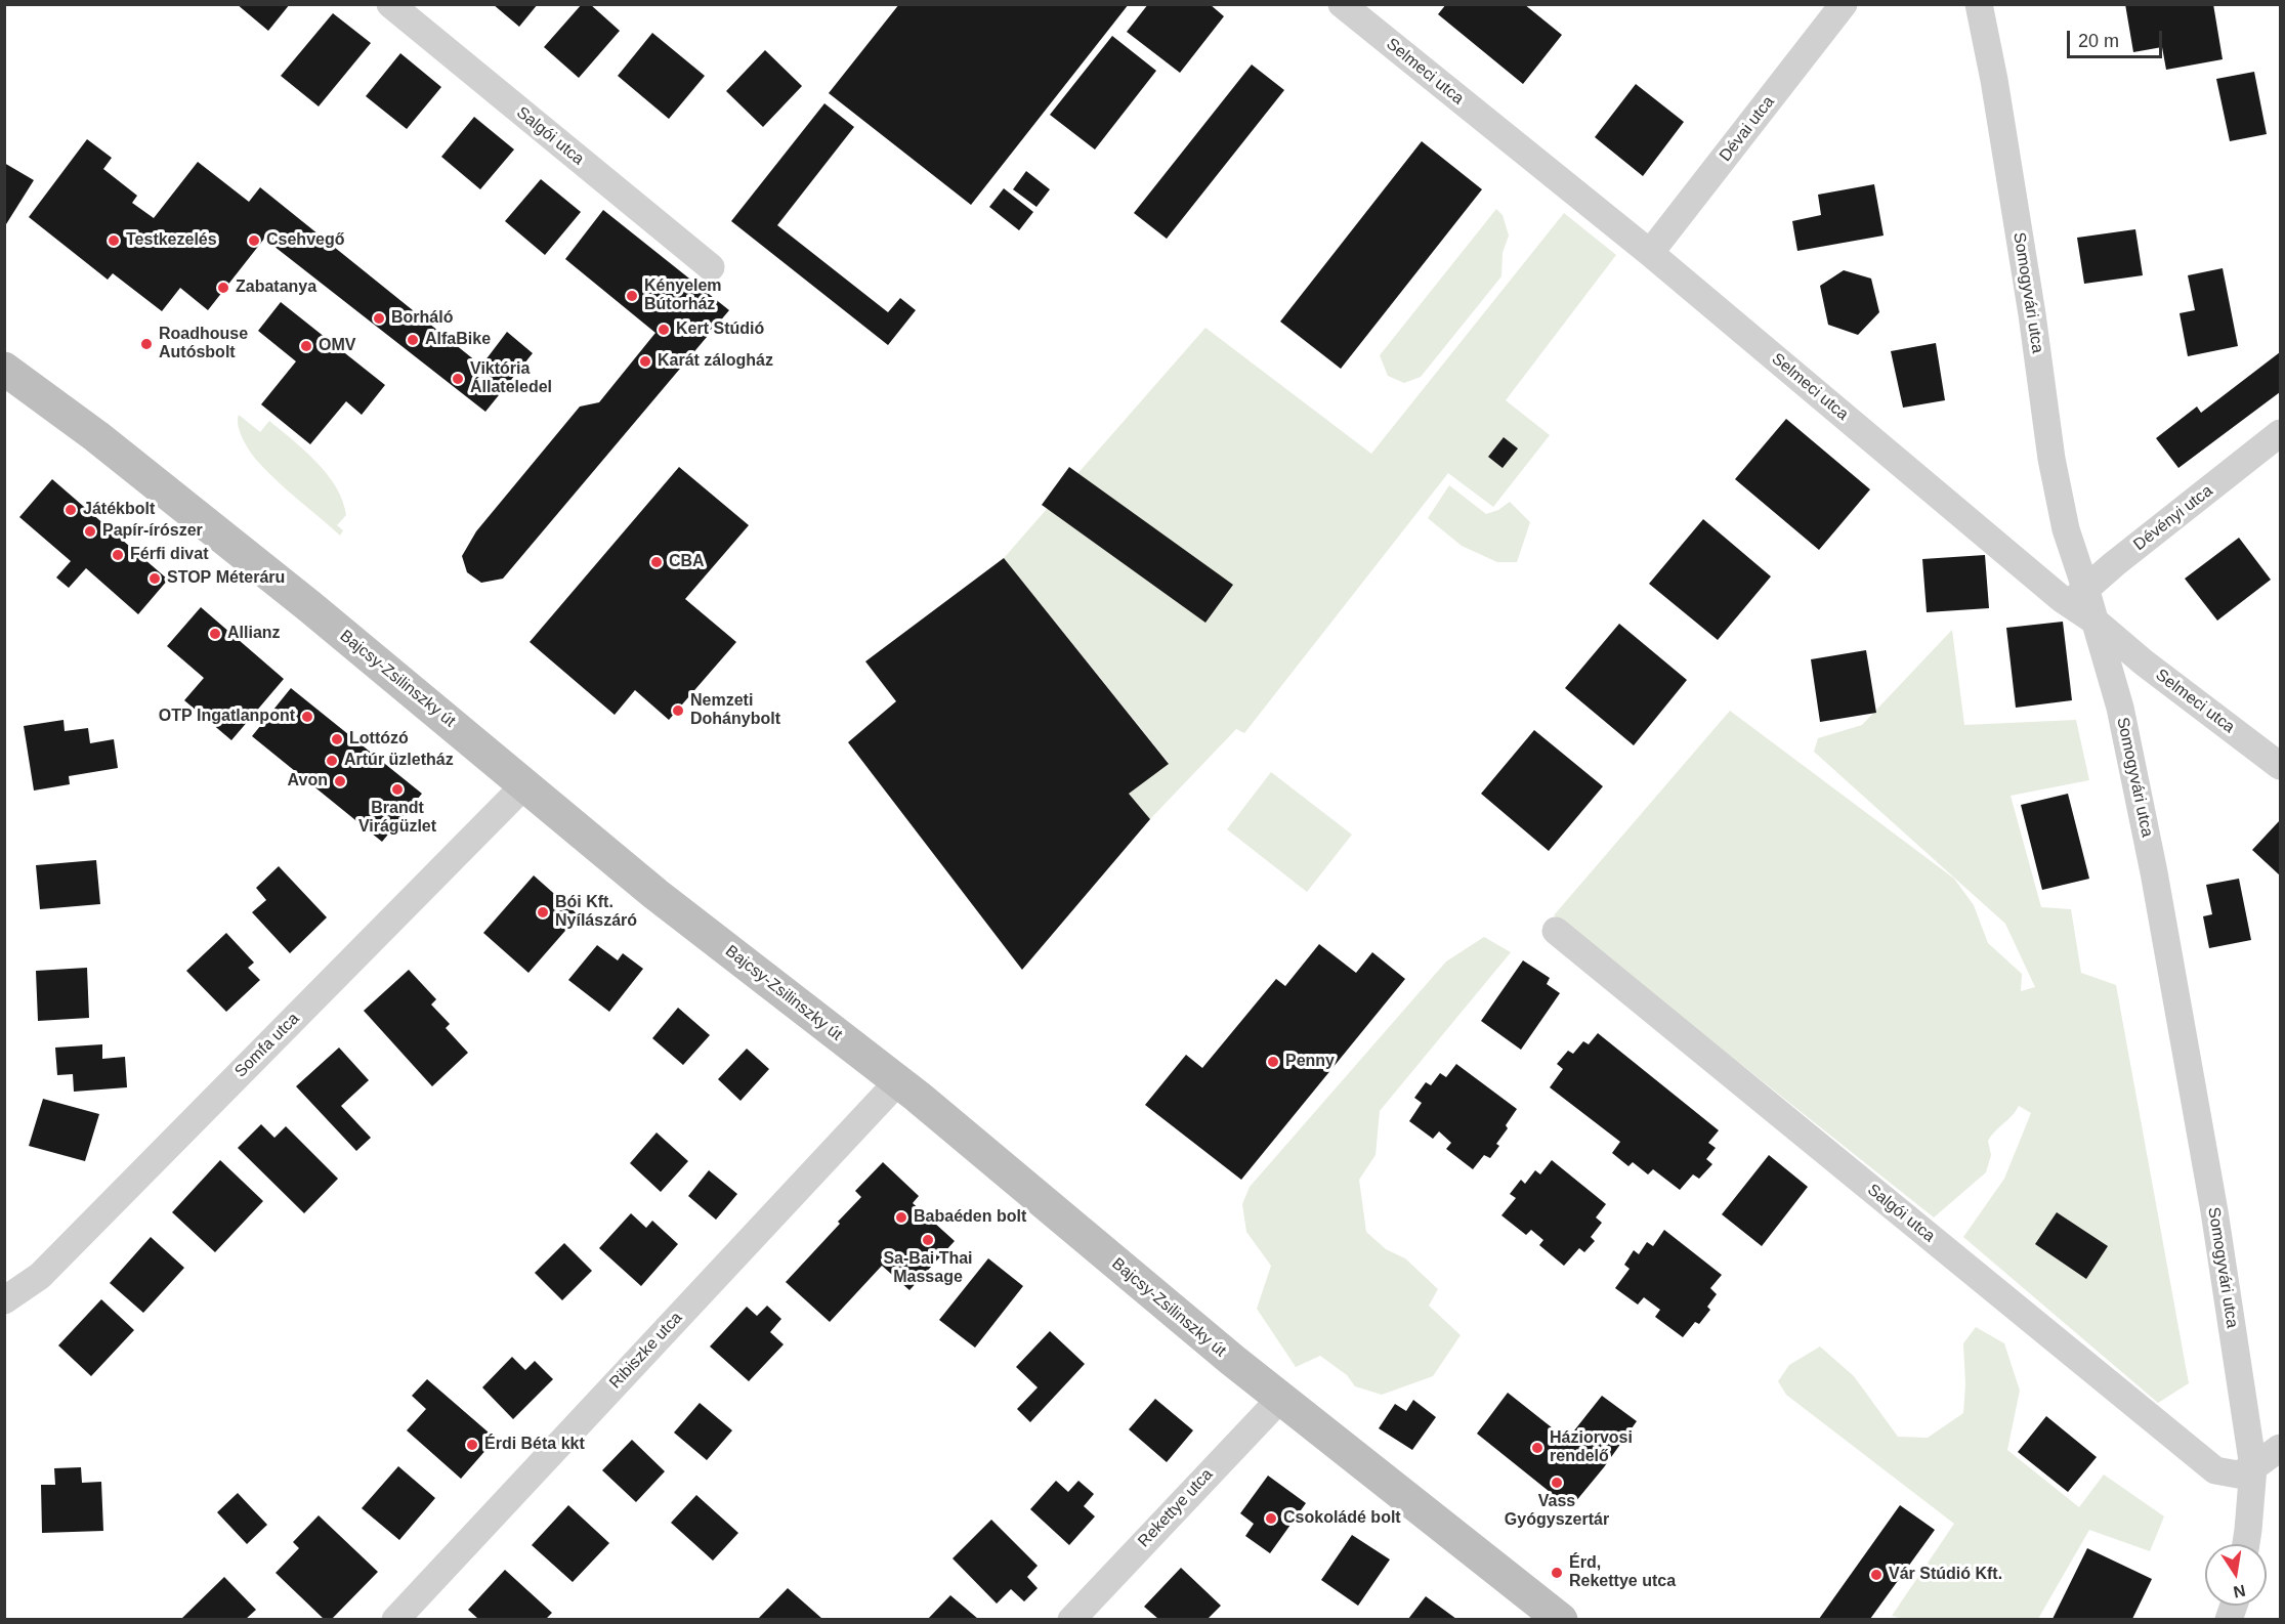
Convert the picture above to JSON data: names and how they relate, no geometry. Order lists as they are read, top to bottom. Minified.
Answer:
{"streets":{"main road":["Bajcsy-Zsilinszky út"],"street":["Selmeci utca","Dévai utca","Salgói utca","Somogyvári utca","Dévényi utca","Somfa utca","Ribiszke utca","Rekettye utca"]},"crossings":[["Selmeci utca","Dévai utca"],["Selmeci utca","Somogyvári utca"],["Selmeci utca","Dévényi utca"],["Salgói utca","Somogyvári utca"],["Somogyvári utca","Dévényi utca"],["Bajcsy-Zsilinszky út","Somfa utca"],["Bajcsy-Zsilinszky út","Ribiszke utca"],["Bajcsy-Zsilinszky út","Rekettye utca"]],"places":["Testkezelés","Csehvegő","Zabatanya","Kényelem Bútorház","Borháló","Kert Stúdió","AlfaBike","Roadhouse Autósbolt","OMV","Karát zálogház","Viktória Állateledel","Játékbolt","Papír-írószer","Férfi divat","CBA","STOP Méteráru","Allianz","Nemzeti Dohánybolt","OTP Ingatlanpont","Lottózó","Artúr üzletház","Avon","Brandt Virágüzlet","Bói Kft. Nyílászáró","Penny","Babaéden bolt","Sa-Bai Thai Massage","Érdi Béta kkt","Háziorvosi rendelő","Vass Gyógyszertár","Csokoládé bolt","Érd, Rekettye utca","Vár Stúdió Kft."],"scale_bar":"20 m","north":"bottom"}
